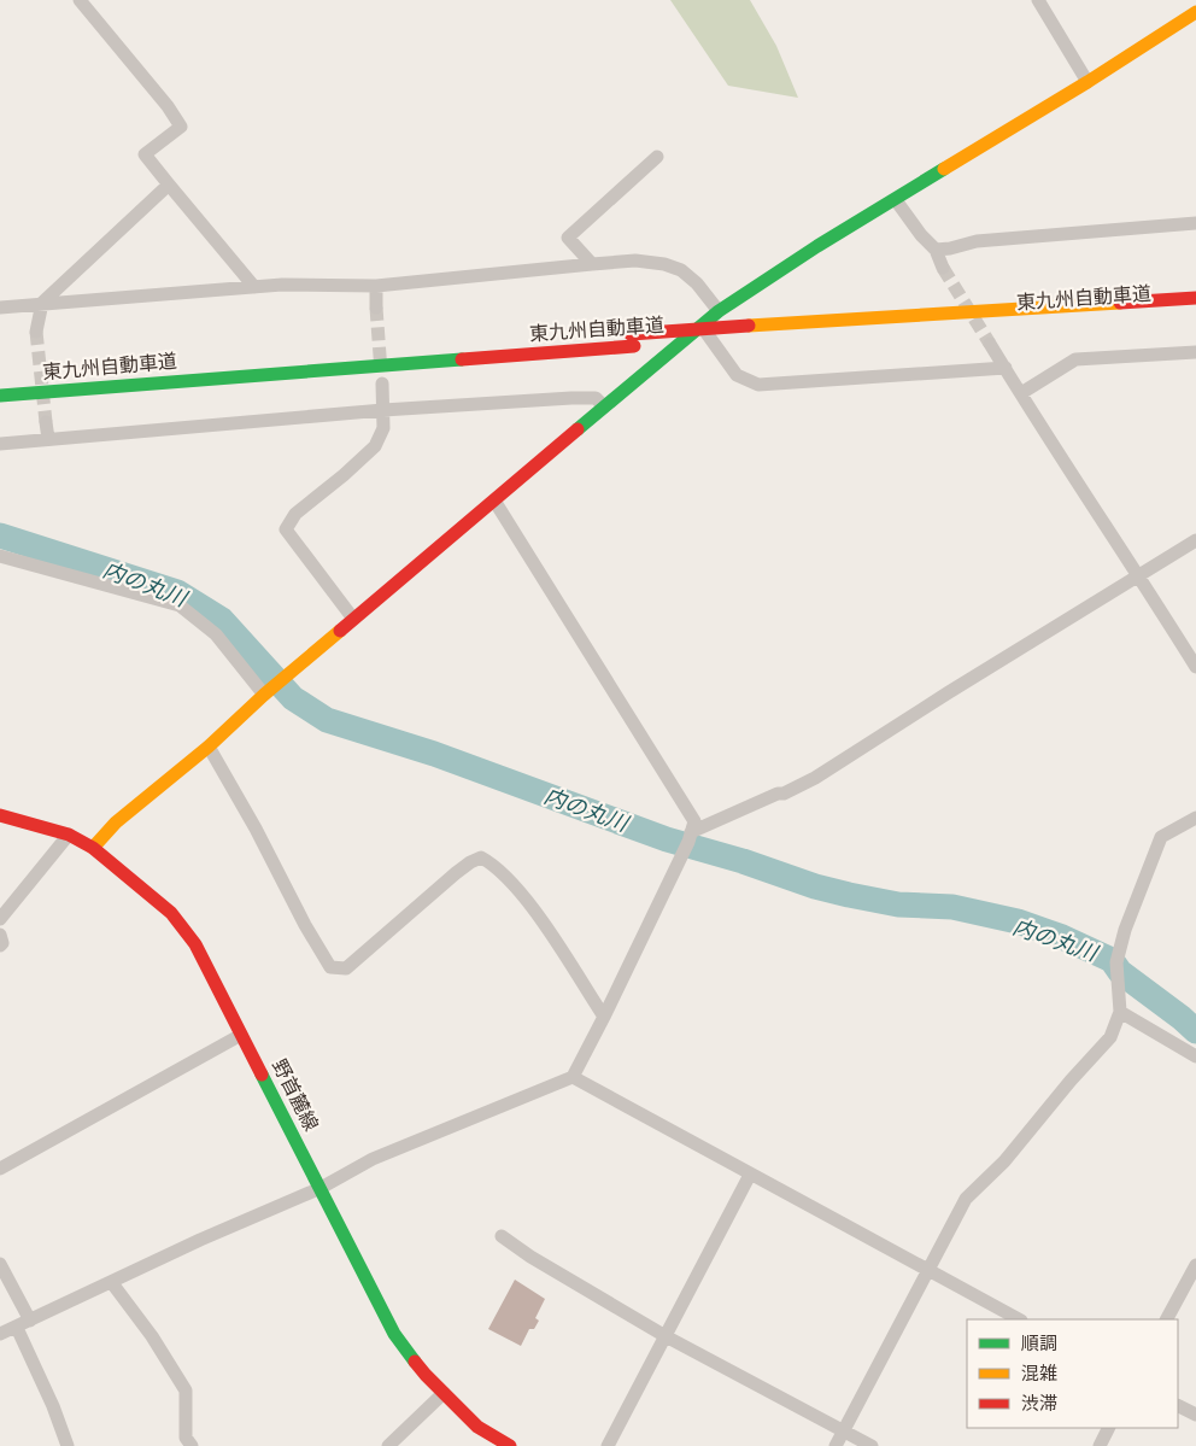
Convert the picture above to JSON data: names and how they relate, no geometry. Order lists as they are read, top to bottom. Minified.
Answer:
{"streets":{"main road":["東九州自動車道","野首麓線"]},"water":["内の丸川"],"legend":["順調","混雑","渋滞"]}
